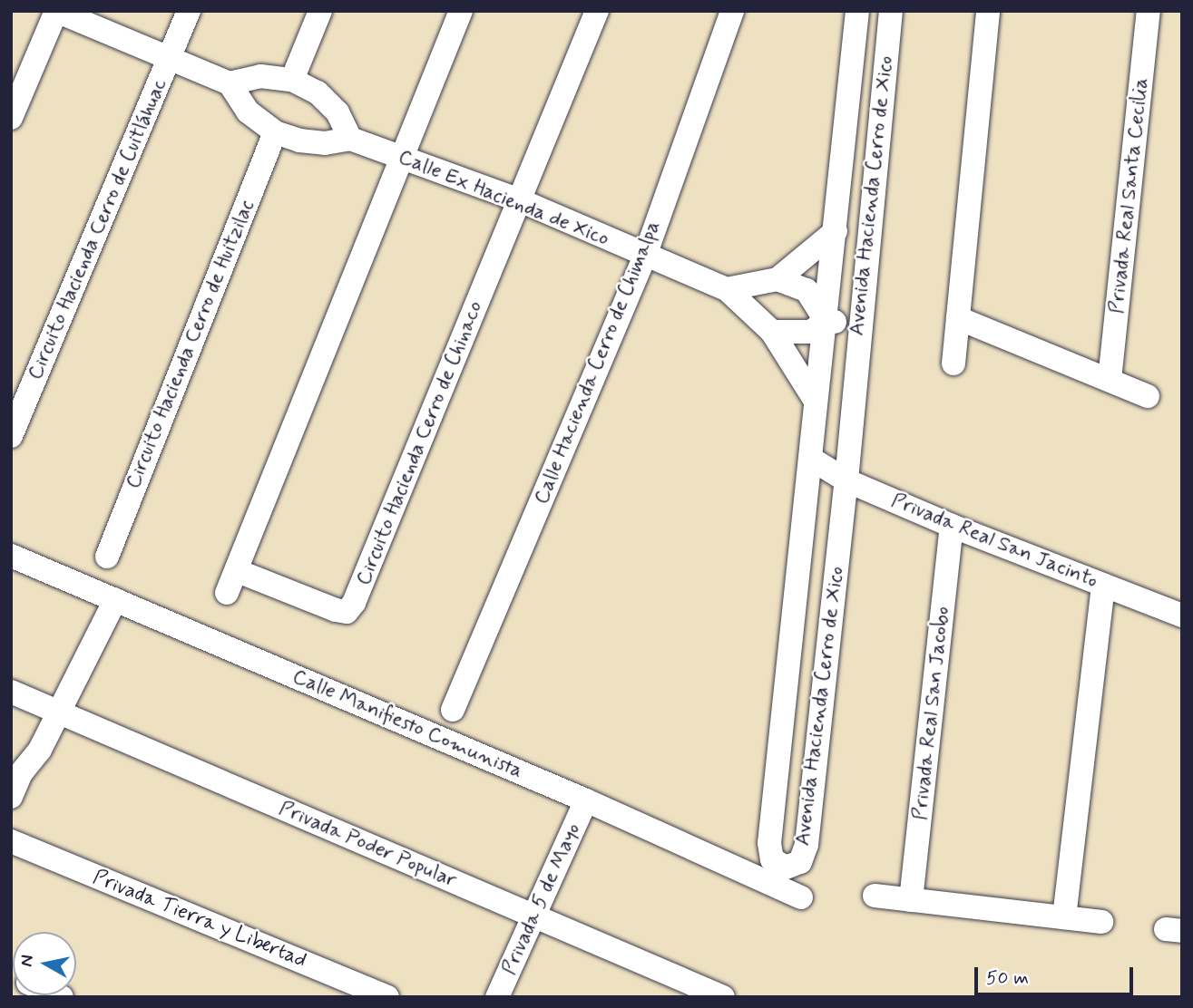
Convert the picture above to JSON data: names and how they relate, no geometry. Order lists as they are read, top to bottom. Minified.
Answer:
{"streets":{"street":["Avenida Hacienda Cerro de Xico","Privada Real Santa Cecilia","Calle Ex Hacienda de Xico","Circuito Hacienda Cerro de Cuitláhuac","Circuito Hacienda Cerro de Huitzilac","Calle Hacienda Cerro de Chimalpa","Circuito Hacienda Cerro de Chinaco","Privada Real San Jacinto","Privada Real San Jacobo","Calle Manifiesto Comunista","Privada Poder Popular","Privada 5 de Mayo","Privada Tierra y Libertad"]},"crossings":[["Avenida Hacienda Cerro de Xico","Calle Ex Hacienda de Xico"],["Avenida Hacienda Cerro de Xico","Privada Real San Jacinto"],["Calle Ex Hacienda de Xico","Circuito Hacienda Cerro de Huitzilac"],["Calle Ex Hacienda de Xico","Calle Hacienda Cerro de Chimalpa"],["Calle Ex Hacienda de Xico","Circuito Hacienda Cerro de Chinaco"],["Privada Real San Jacinto","Privada Real San Jacobo"],["Calle Manifiesto Comunista","Privada 5 de Mayo"],["Privada Poder Popular","Privada 5 de Mayo"]],"scale_bar":"50 m","north":"left"}
